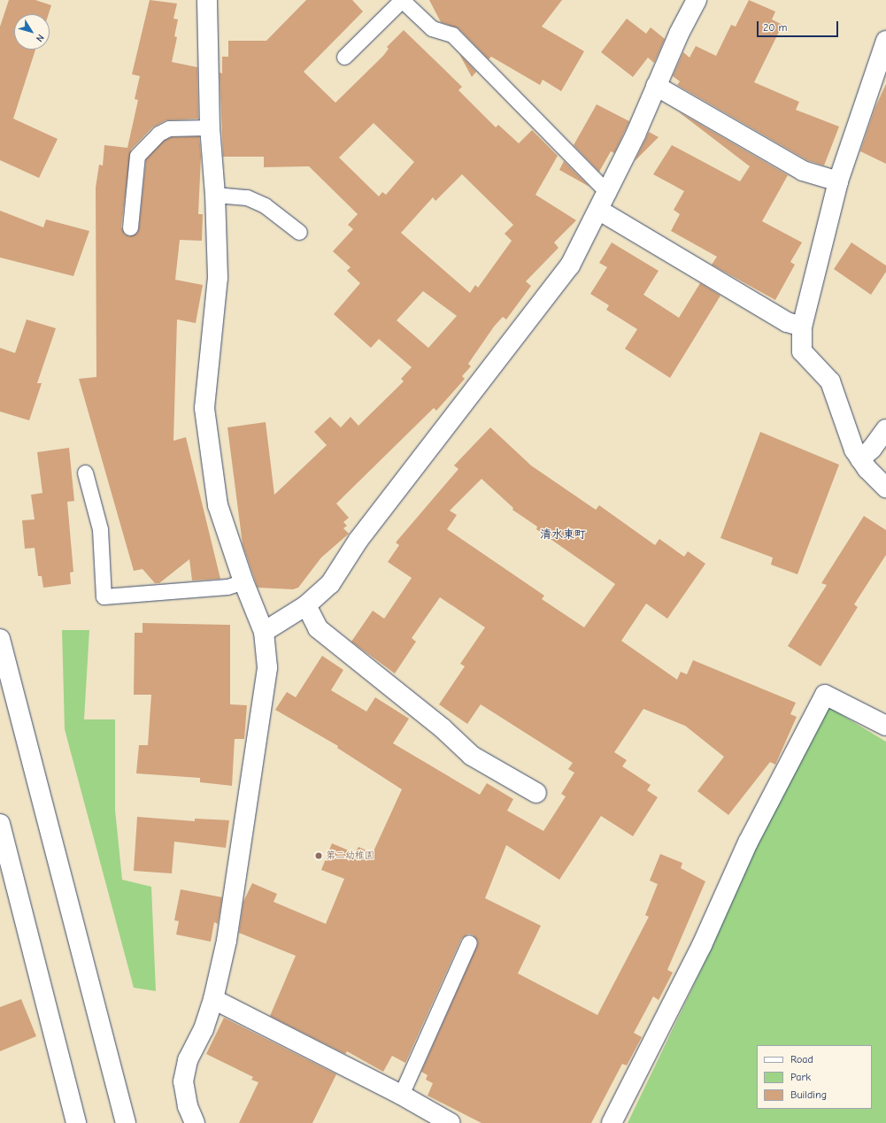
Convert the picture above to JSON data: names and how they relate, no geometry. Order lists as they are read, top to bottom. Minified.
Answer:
{"districts":["清水東町"],"places":["第二幼稚園"],"legend":["Road","Park","Building"],"scale_bar":"20 m","north":"bottom right"}
